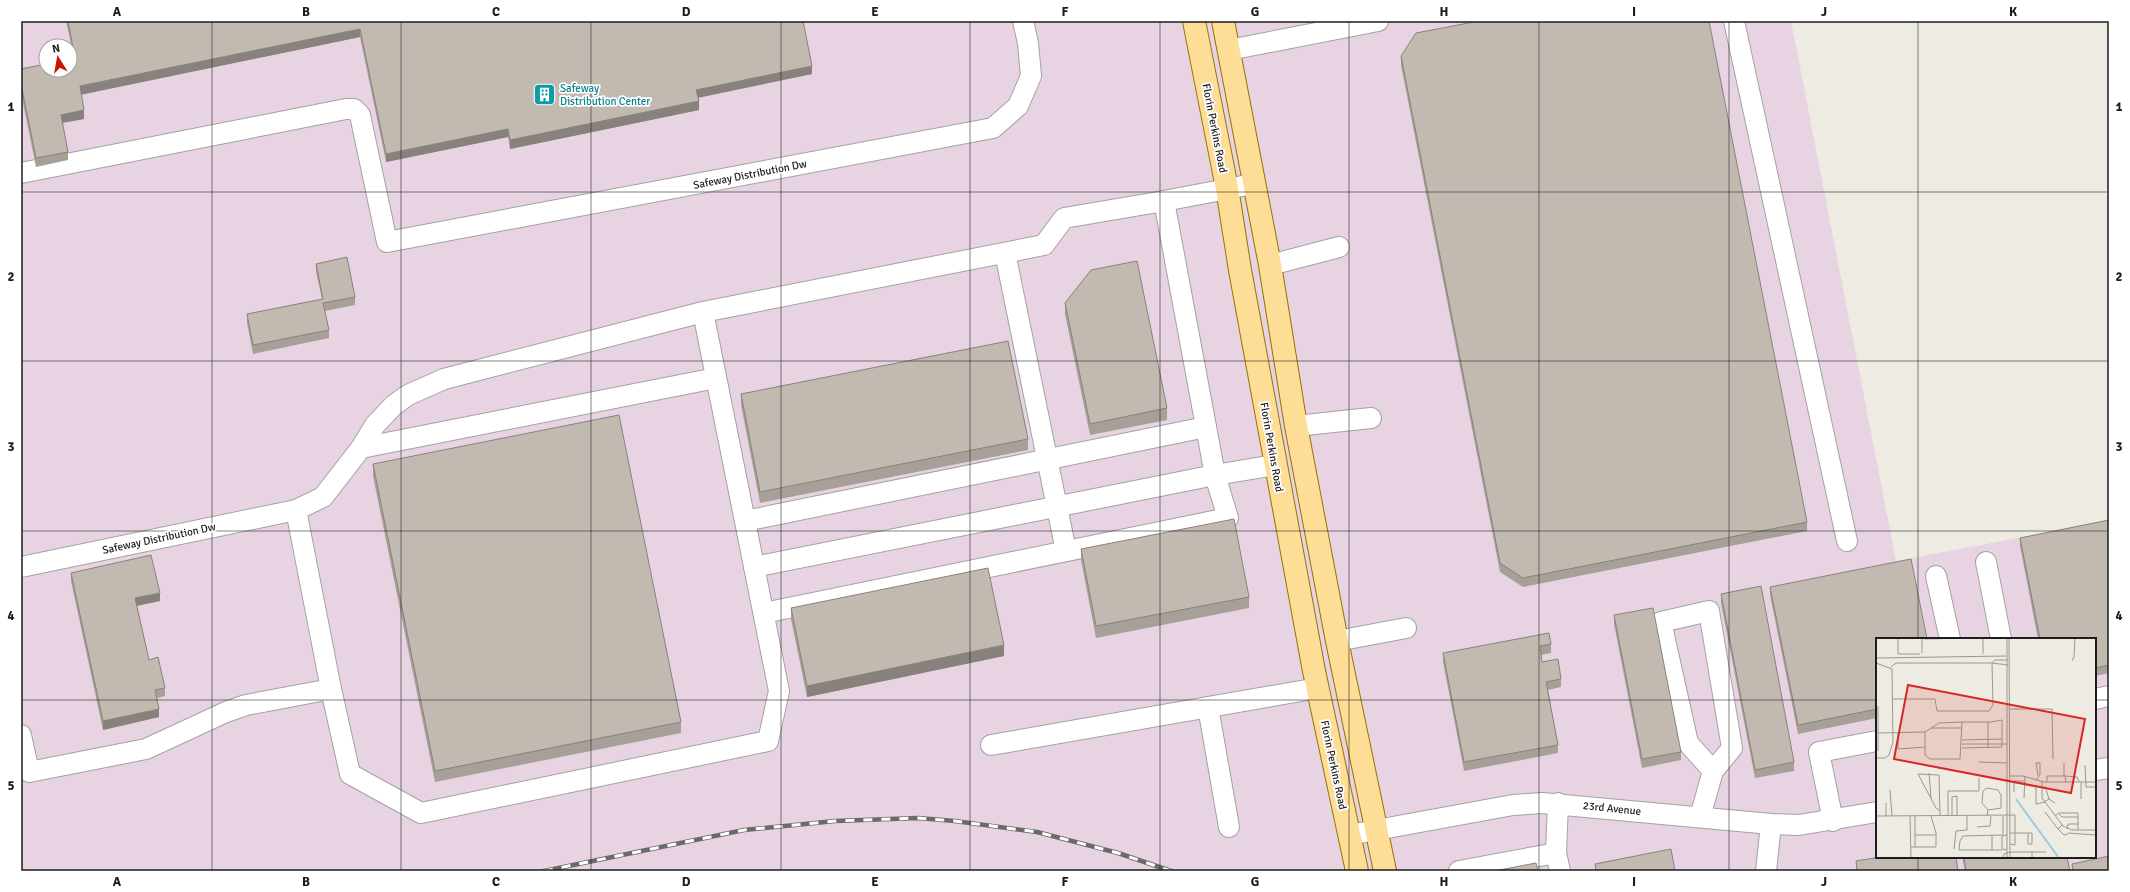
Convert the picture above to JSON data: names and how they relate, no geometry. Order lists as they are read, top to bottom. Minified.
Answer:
{"streets":{"main road":["Florin Perkins Road"],"street":["Safeway Distribution Dw","23rd Avenue"]},"crossings":[["Florin Perkins Road","Safeway Distribution Dw"],["Florin Perkins Road","23rd Avenue"]],"places":{"building":["Safeway Distribution Center"]},"north":"top","grid":{"columns":["A","B","C","D","E","F","G","H","I","J","K"],"rows":["1","2","3","4","5"]}}
